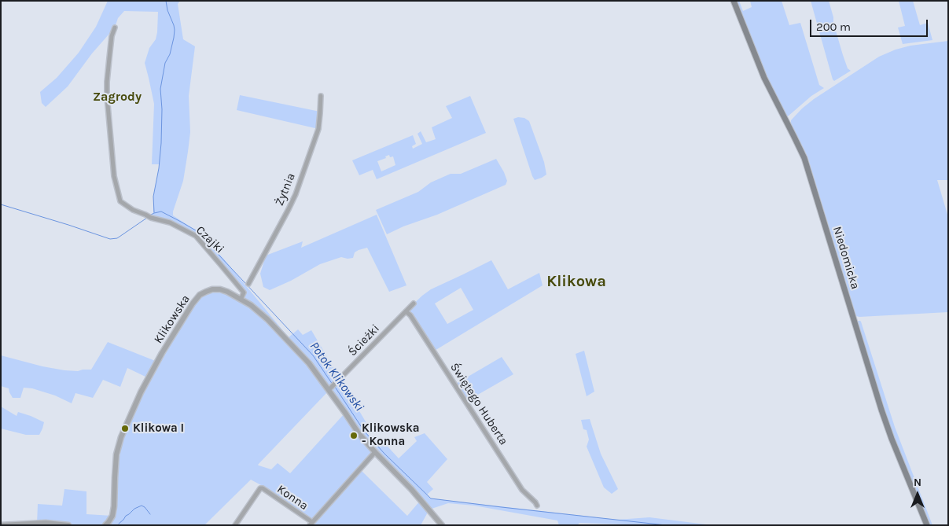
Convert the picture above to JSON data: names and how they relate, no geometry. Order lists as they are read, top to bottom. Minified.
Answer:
{"streets":{"main road":["Niedomicka"],"street":["Żytnia","Czajki","Klikowska","Ścieżki","Świętego Huberta","Konna"]},"crossings":[["Czajki","Klikowska"],["Klikowska","Ścieżki"],["Klikowska","Konna"],["Ścieżki","Świętego Huberta"]],"districts":["Zagrody","Klikowa"],"water":["Potok Klikowski"],"places":["Klikowa I","Klikowska - Konna"],"scale_bar":"200 m","north":"top"}
